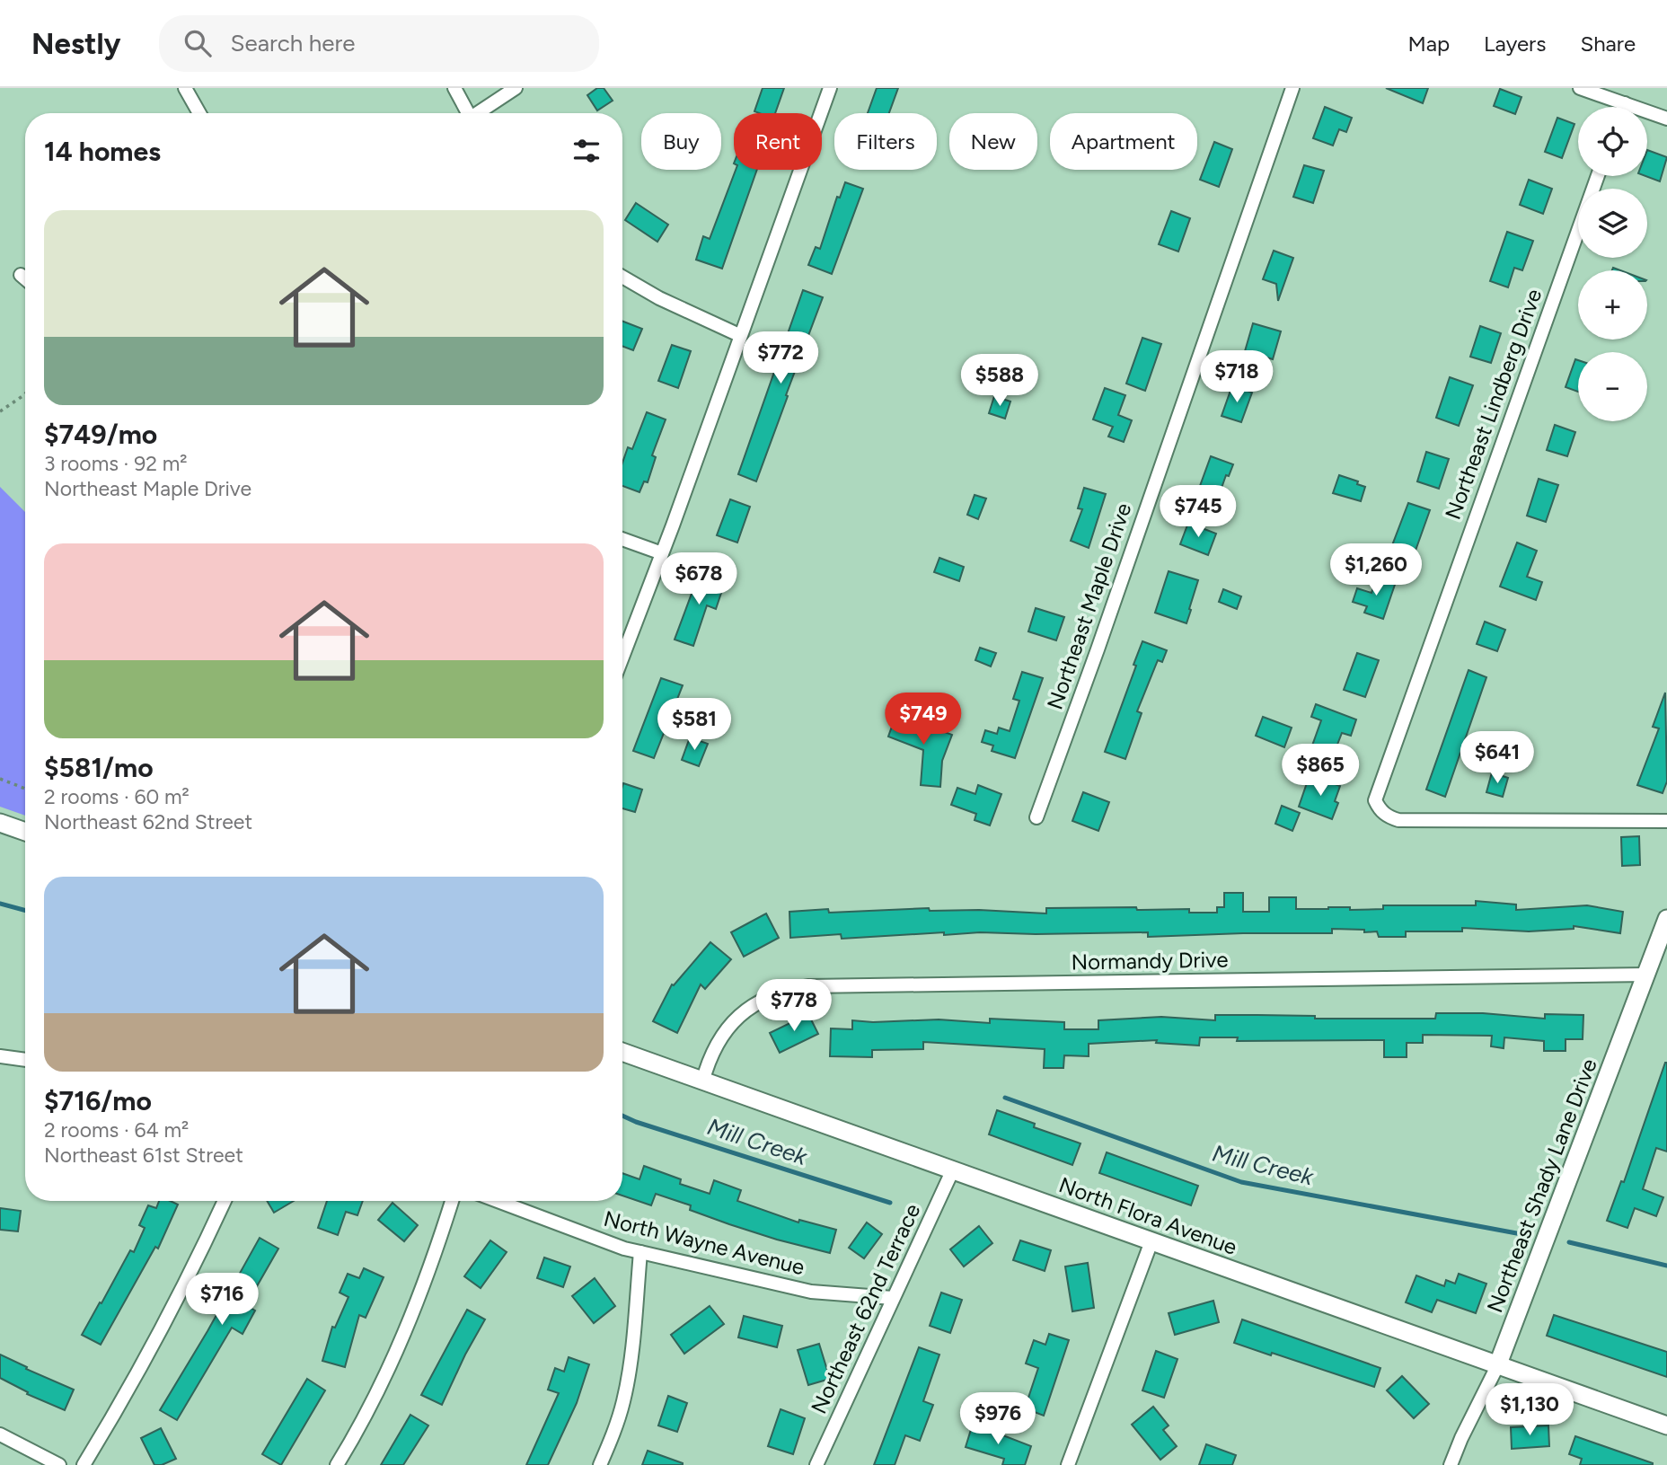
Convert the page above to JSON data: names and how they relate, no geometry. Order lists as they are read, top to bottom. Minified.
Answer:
{"streets":{"street":["Northeast Lindberg Drive","Northeast Maple Drive","Normandy Drive","Northeast Shady Lane Drive","North Flora Avenue","North Wayne Avenue","Northeast 62nd Terrace"]},"crossings":[["Normandy Drive","Northeast Shady Lane Drive"],["Normandy Drive","North Flora Avenue"],["Northeast Shady Lane Drive","North Flora Avenue"],["North Flora Avenue","Northeast 62nd Terrace"],["North Wayne Avenue","Northeast 62nd Terrace"]],"water":["Mill Creek"],"page":{"header":"Nestly","search":"Search here","nav":["Map","Layers","Share"],"map_buttons":["+","−"],"chip":["Buy","Rent","Filters","New","Apartment"],"heading":"14 homes","list":[{"name":"$749/mo","note":"3 rooms · 92 m² · Northeast Maple Drive"},{"name":"$581/mo","note":"2 rooms · 60 m² · Northeast 62nd Street"},{"name":"$716/mo","note":"2 rooms · 64 m² · Northeast 61st Street"}],"price":["$772","$718","$588","$745","$1,260","$678","$749","$581","$641","$865","$778","$716","$1,130","$976"]}}
